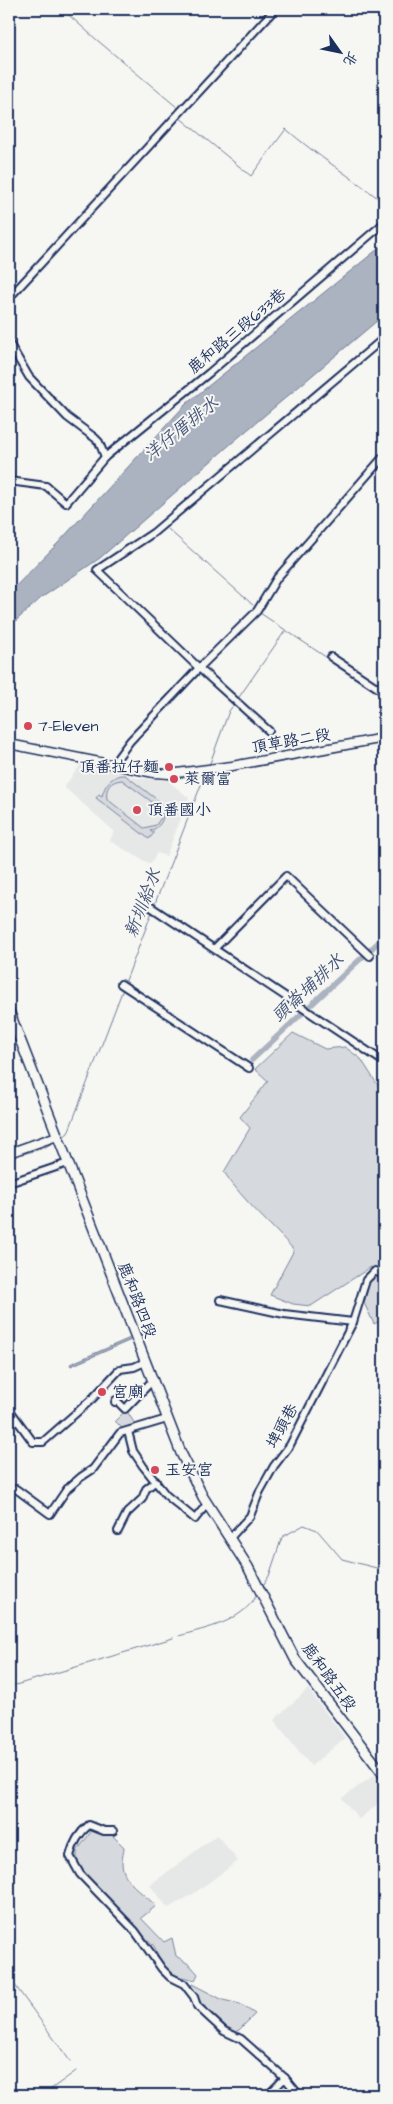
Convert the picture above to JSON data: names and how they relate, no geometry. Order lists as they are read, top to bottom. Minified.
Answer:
{"streets":{"main road":["鹿和路四段","鹿和路五段"],"street":["鹿和路三段633巷","頂草路二段","埤頭巷"]},"crossings":[["鹿和路四段","埤頭巷"],["鹿和路四段","鹿和路五段"]],"water":["洋仔厝排水","新圳給水","頭崙埔排水"],"places":["7-Eleven","頂番拉仔麵","萊爾富","頂番國小","宮廟","玉安宮"],"north":"bottom right"}
